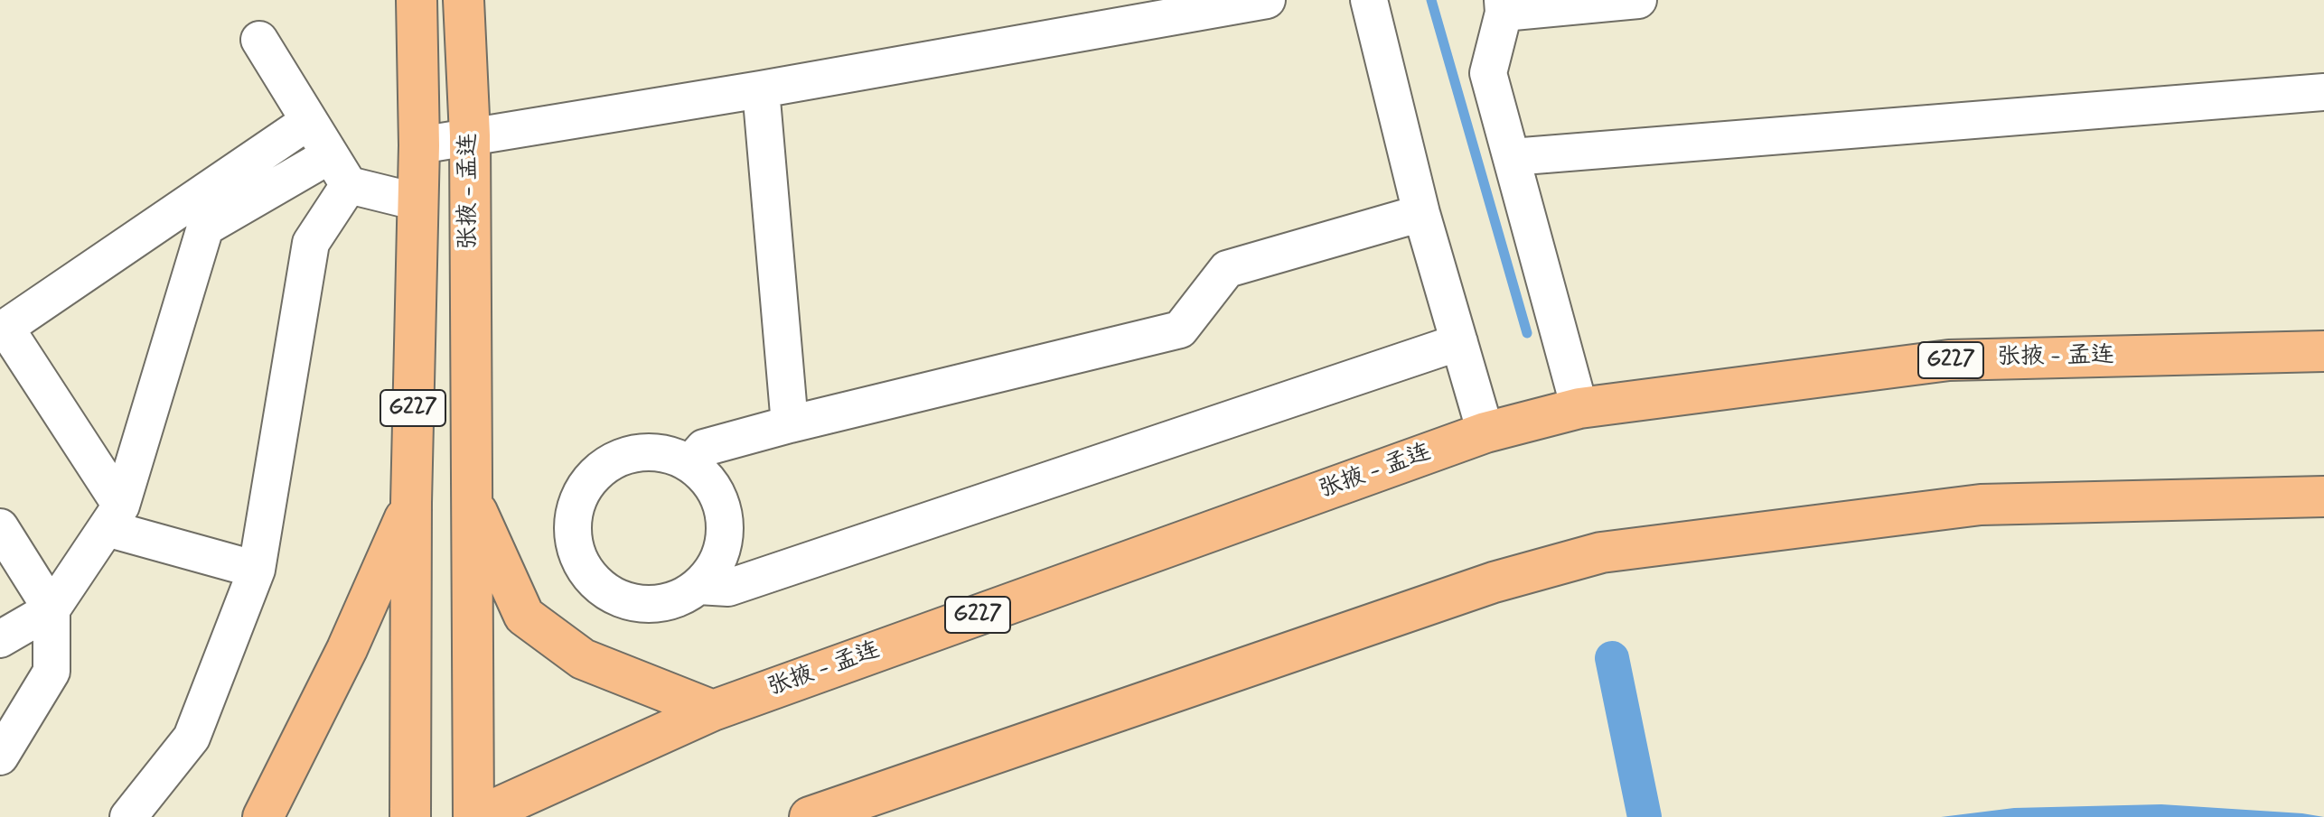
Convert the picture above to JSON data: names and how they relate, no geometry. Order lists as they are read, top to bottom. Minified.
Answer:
{"streets":{"highway":["张掖 - 孟连","G227"]}}
